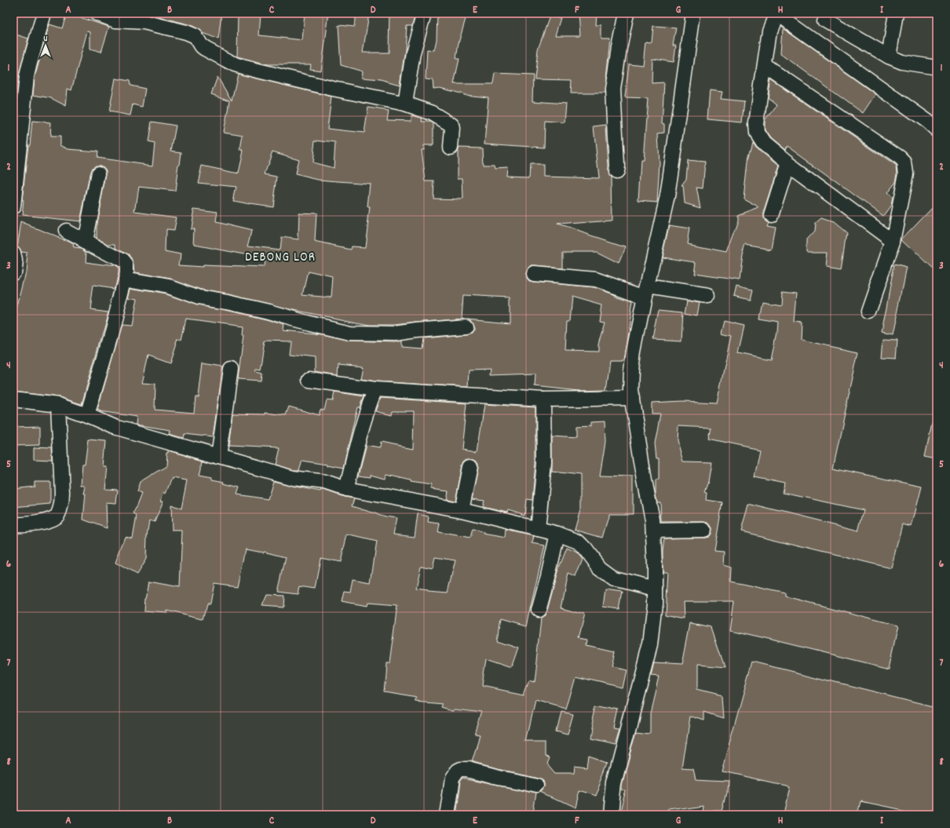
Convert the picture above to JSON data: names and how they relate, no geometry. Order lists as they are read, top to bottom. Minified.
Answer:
{"districts":["DEBONG LOR"],"north":"top","grid":{"columns":["A","B","C","D","E","F","G","H","I"],"rows":["1","2","3","4","5","6","7","8"]}}
